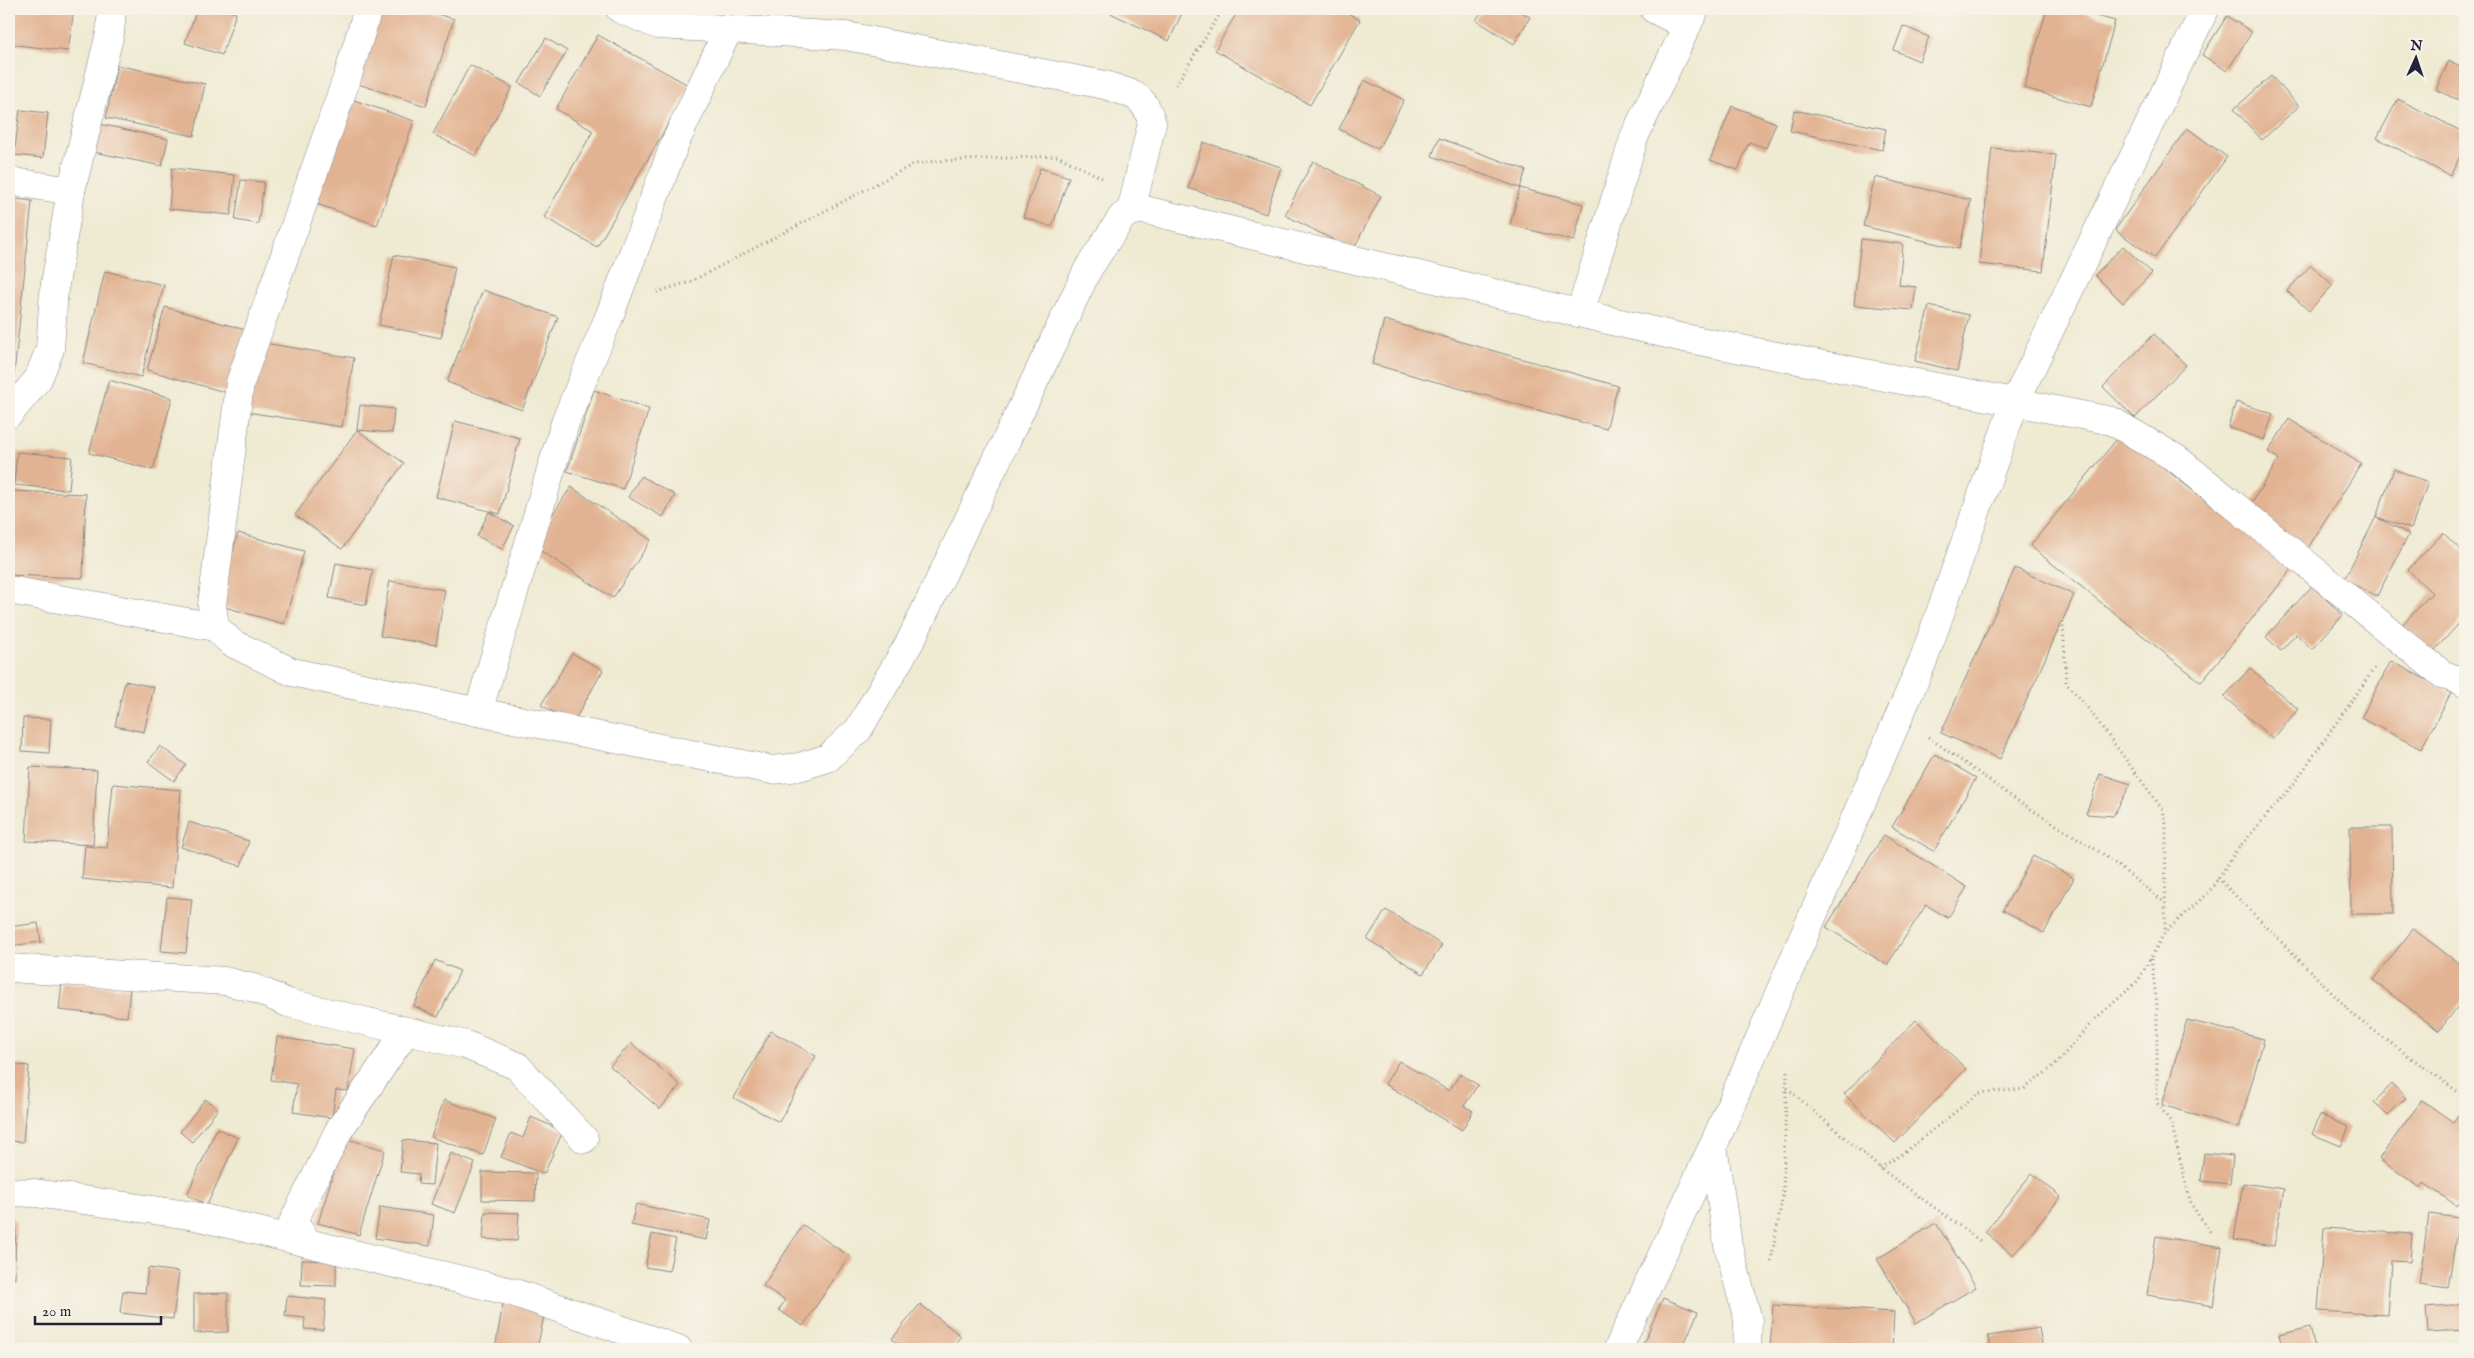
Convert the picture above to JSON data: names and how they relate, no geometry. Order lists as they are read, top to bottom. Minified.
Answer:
{"scale_bar":"20 m","north":"top"}
